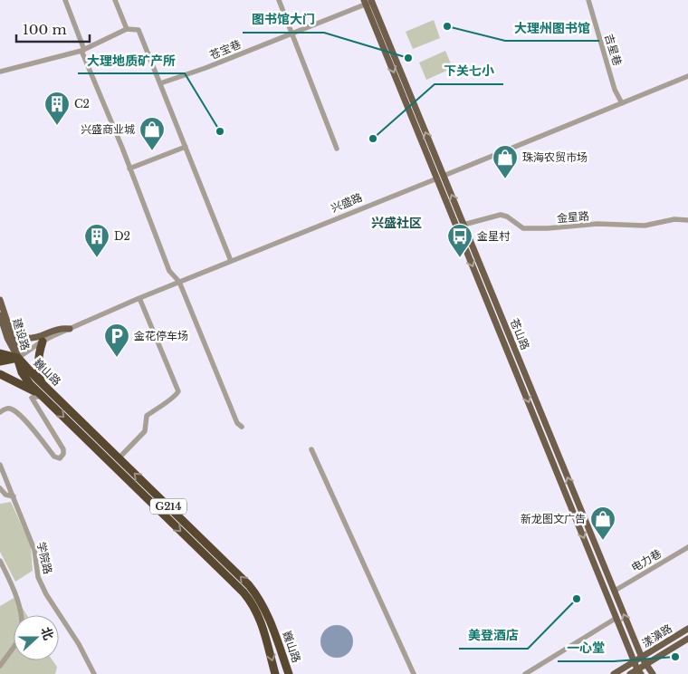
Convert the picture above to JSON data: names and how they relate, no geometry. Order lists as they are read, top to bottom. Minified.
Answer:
{"streets":{"highway":["巍山路","G214"],"main road":["建设路","苍山路","漾濞路"],"street":["苍宝巷","吉星巷","兴盛路","金星路","学院路","电力巷"]},"crossings":[["苍宝巷","苍山路"],["吉星巷","兴盛路"],["兴盛路","建设路"],["兴盛路","苍山路"],["兴盛路","巍山路"],["金星路","苍山路"],["建设路","巍山路"],["苍山路","电力巷"],["苍山路","漾濞路"]],"districts":["兴盛社区"],"places":{"other":["大理州图书馆","图书馆大门","大理地质矿产所","下关七小","美登酒店","一心堂"],"building":["C2","D2"],"shop":["兴盛商业城","珠海农贸市场","新龙图文广告"],"bus stop":["金星村"],"parking":["金花停车场"]},"scale_bar":"100 m","north":"right"}
